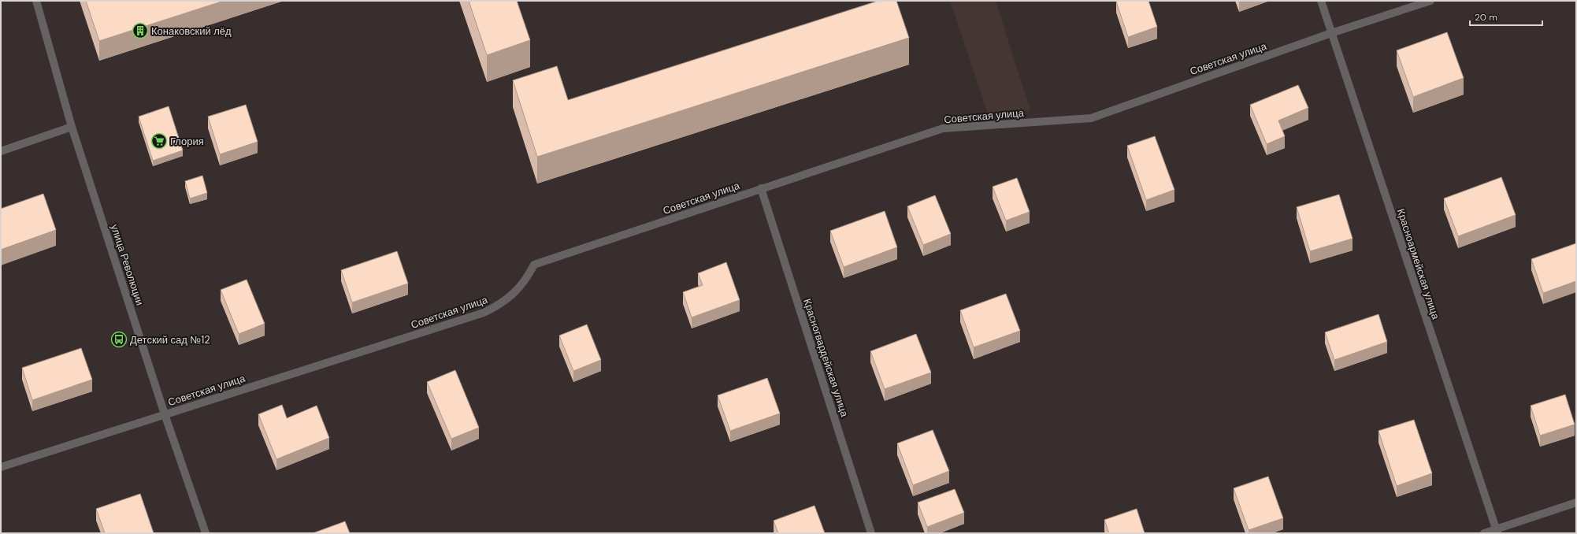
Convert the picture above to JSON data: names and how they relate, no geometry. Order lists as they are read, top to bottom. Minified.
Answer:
{"streets":{"street":["Советская улица","Красноармейская улица","улица Революции","Красногвардейская улица"]},"crossings":[["Советская улица","Красноармейская улица"],["Советская улица","улица Революции"],["Советская улица","Красногвардейская улица"]],"places":{"building":["Конаковский лёд"],"supermarket":["Глория"],"bus stop":["Детский сад №12"]},"scale_bar":"20 m"}
